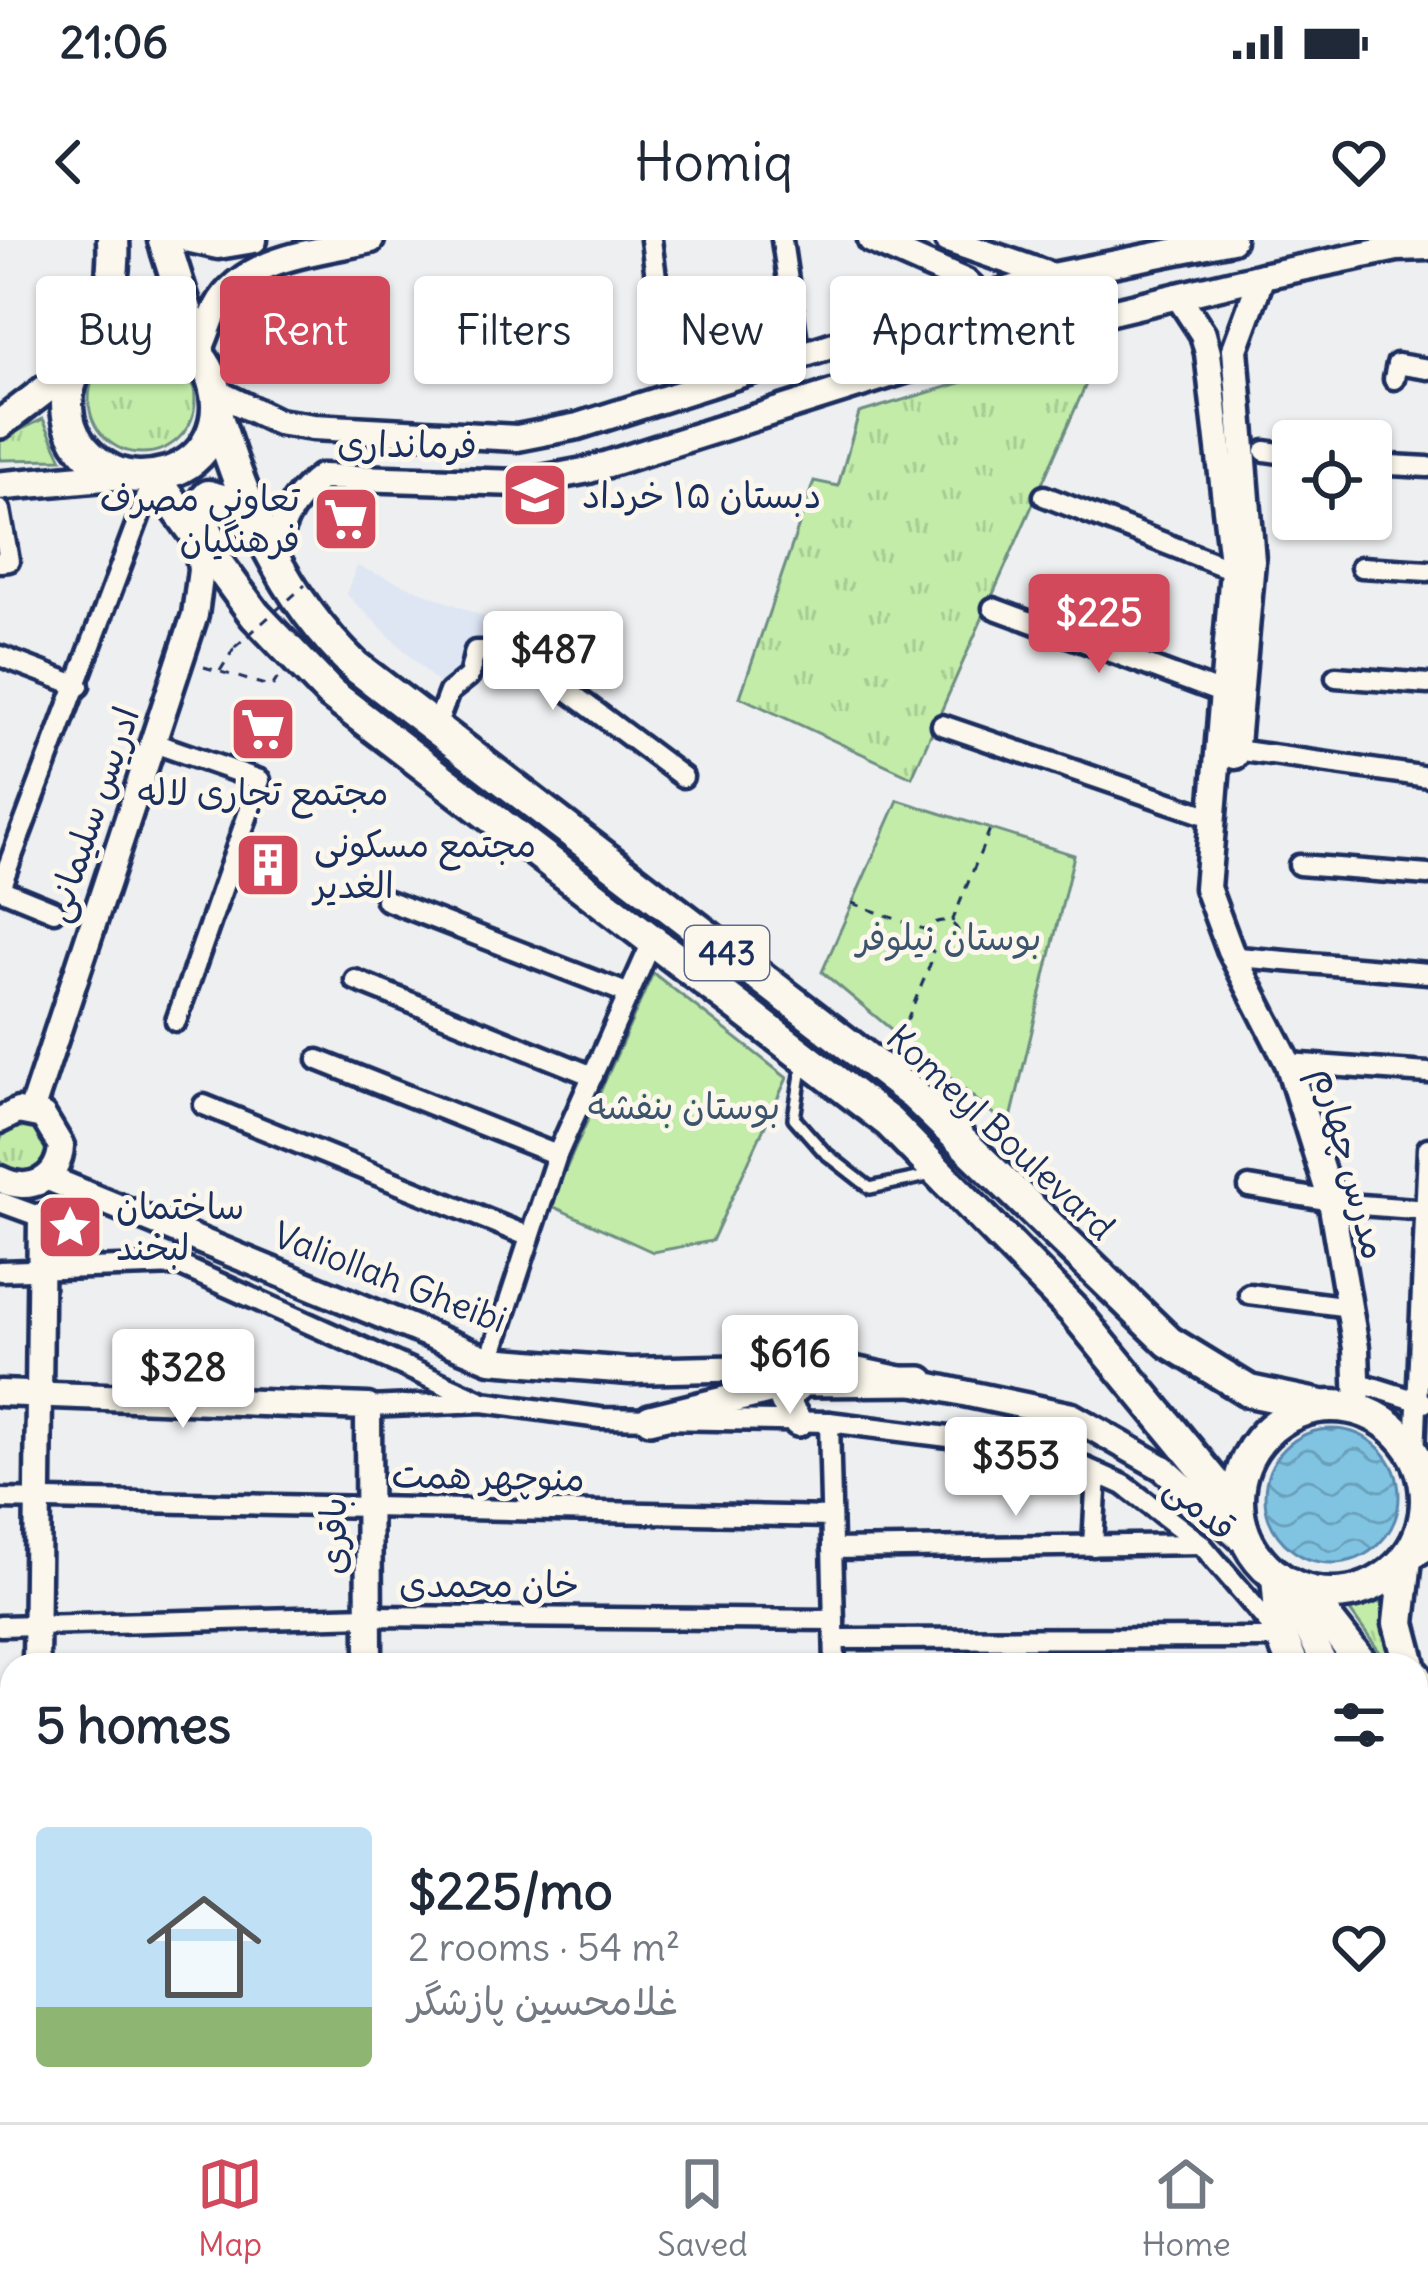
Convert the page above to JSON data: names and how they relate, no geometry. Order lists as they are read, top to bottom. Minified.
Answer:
{"streets":{"main road":["443","Komeyl Boulevard"],"street":["فرمانداری","ادریس سلیمانی","مدرس چهارم","Valiollah Gheibi","منوچهر همت","قدمی","باقری","خان محمدی"]},"crossings":[["فرمانداری","Komeyl Boulevard"],["فرمانداری","مدرس چهارم"],["ادریس سلیمانی","Komeyl Boulevard"],["Komeyl Boulevard","مدرس چهارم"],["Komeyl Boulevard","Valiollah Gheibi"],["مدرس چهارم","Valiollah Gheibi"],["منوچهر همت","باقری"],["قدمی","خان محمدی"],["باقری","خان محمدی"]],"parks":["بوستان نیلوفر","بوستان بنفشه"],"places":{"school or university":["دبستان ۱۵ خرداد"],"supermarket":["تعاونی مصرف فرهنگیان","مجتمع تجاری لاله"],"building":["مجتمع مسکونی الغدیر"],"place":["ساختمان لبخند"]},"page":{"status":"21:06","header":"Homiq","chip":["Buy","Rent","Filters","New","Apartment"],"price":["$225","$487","$616","$328","$353"],"heading":"5 homes","list":[{"name":"$225/mo","note":"2 rooms · 54 m² · غلامحسین پازشگر"}],"tabs":["Map","Saved","Home"]}}
